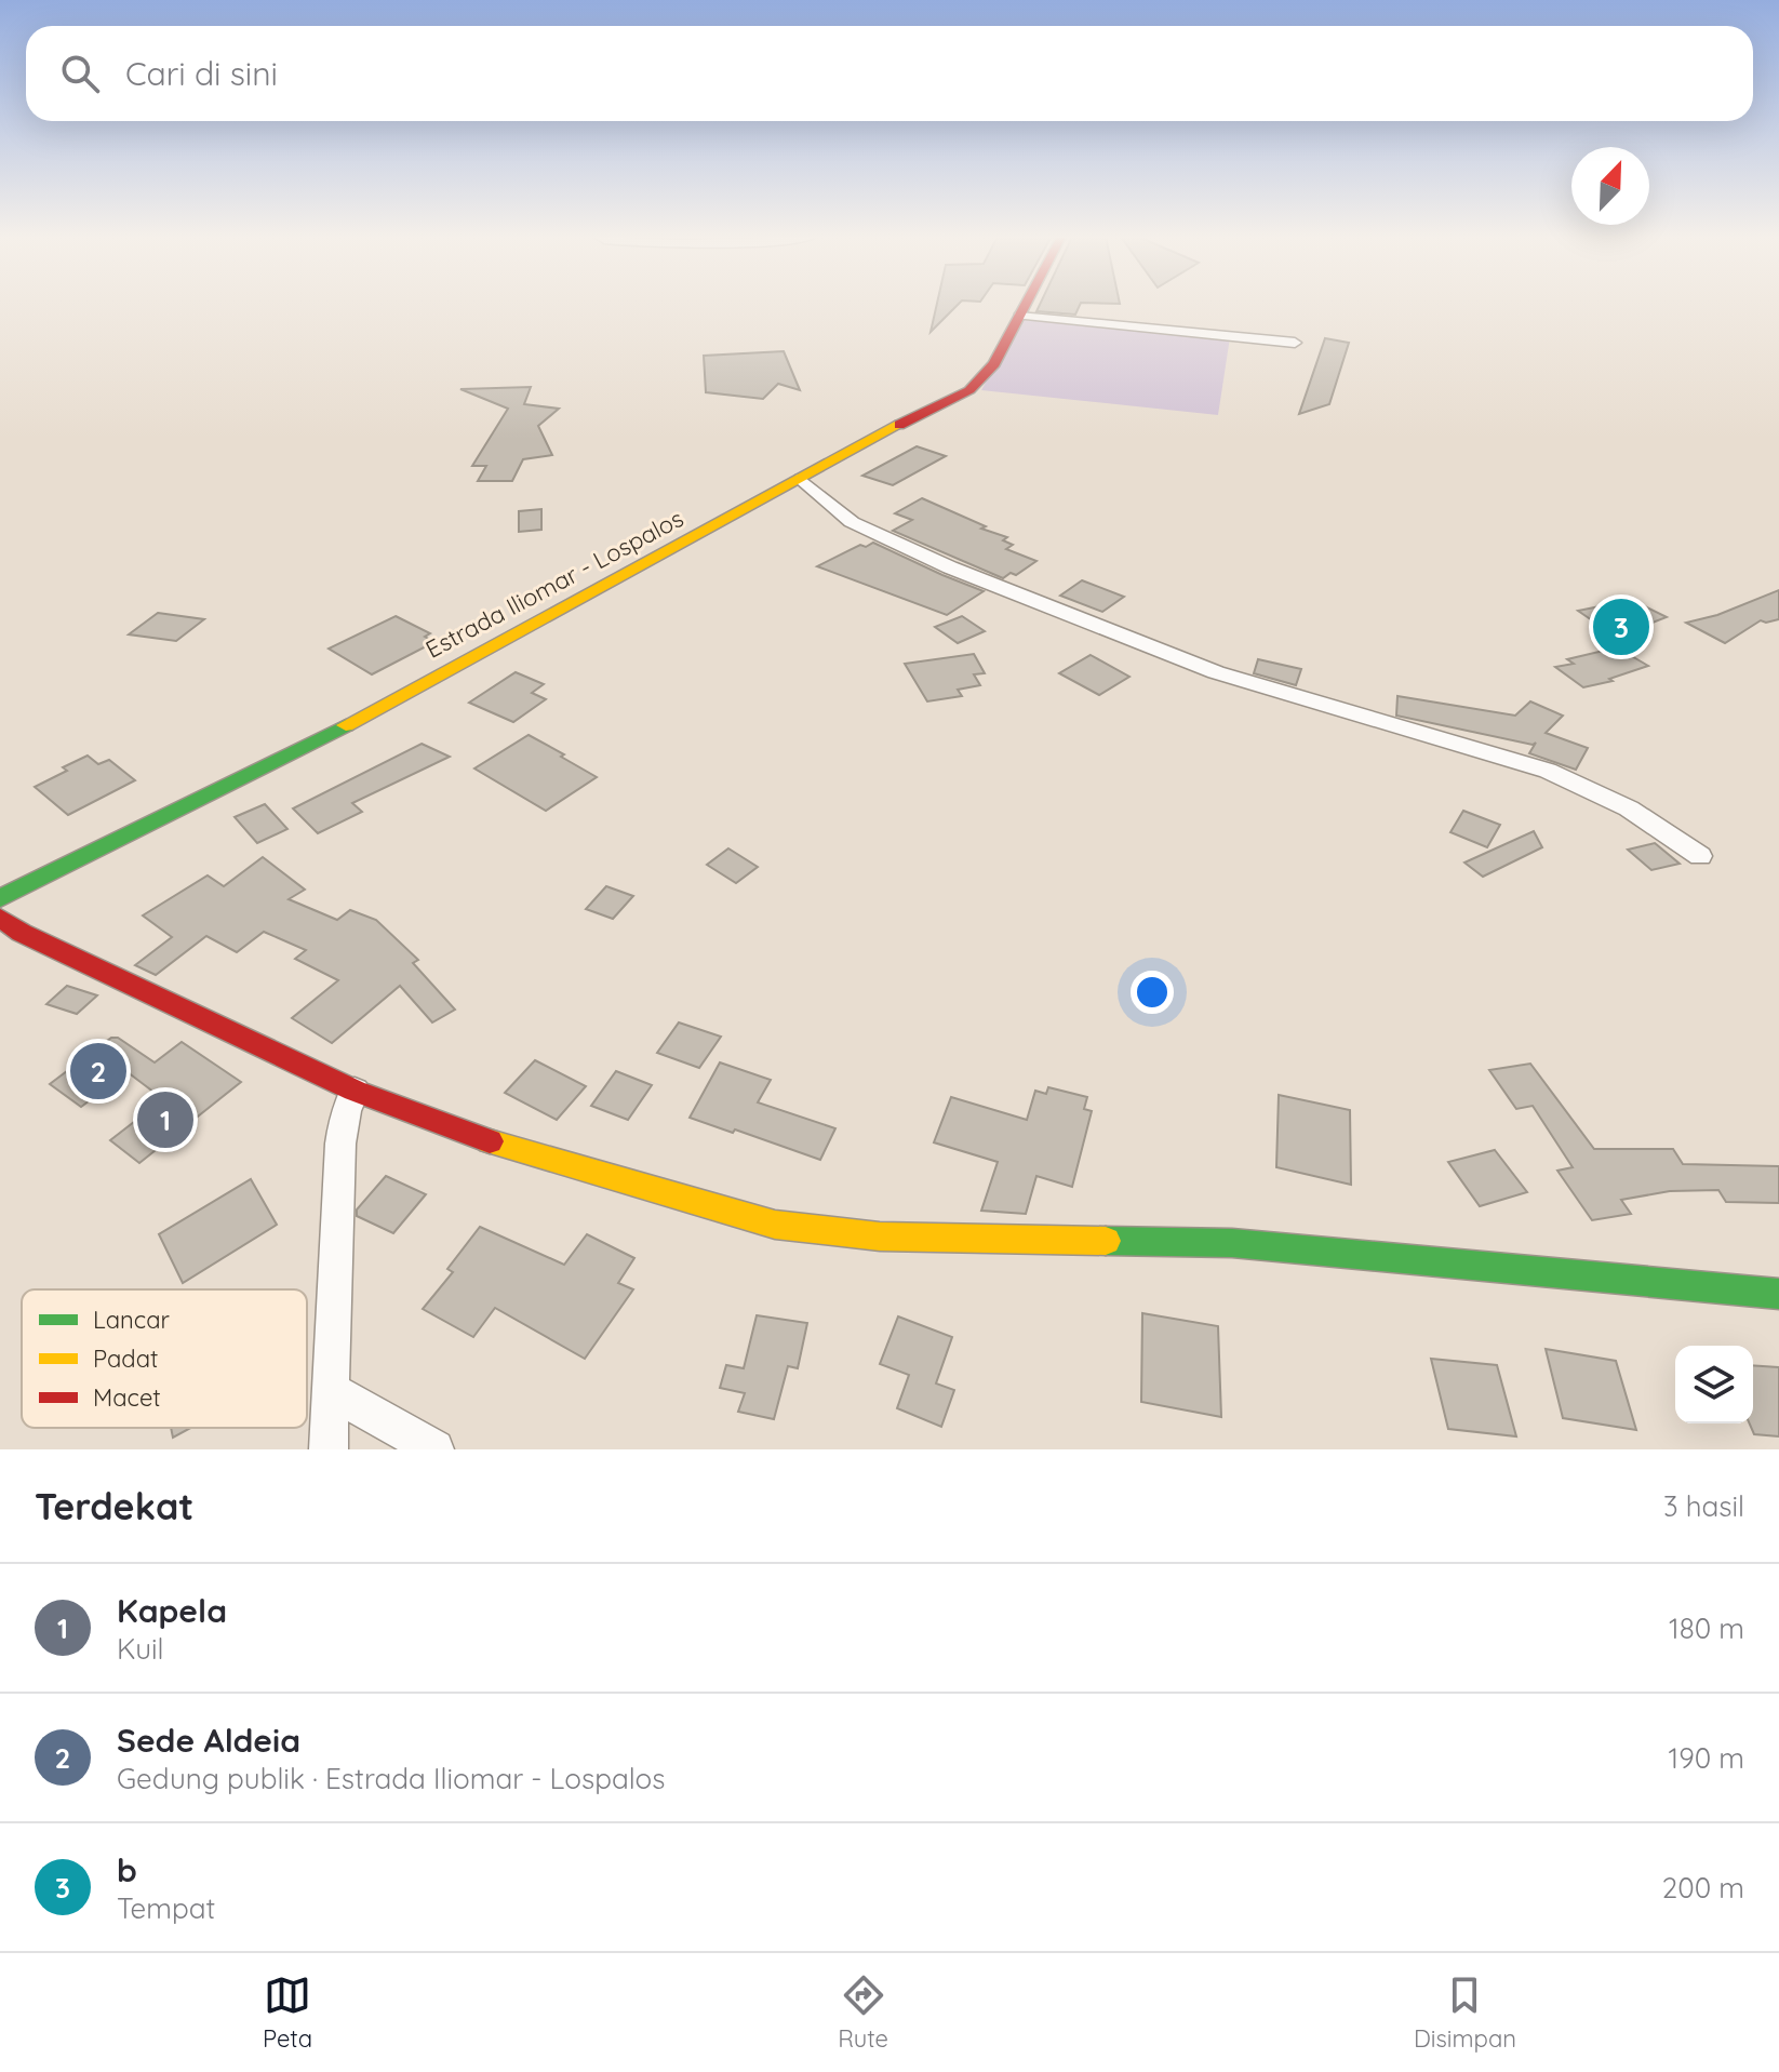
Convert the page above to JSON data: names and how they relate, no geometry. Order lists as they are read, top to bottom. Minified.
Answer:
{"streets":{"street":["Estrada Iliomar - Lospalos"]},"legend":["Lancar","Padat","Macet"],"north":"top right","page":{"search":"Cari di sini","pins":["3","2","1"],"heading":["Terdekat","3 hasil"],"list":[{"mark":"1","name":"Kapela","note":"Kuil","value":"180 m"},{"mark":"2","name":"Sede Aldeia","note":"Gedung publik · Estrada Iliomar - Lospalos","value":"190 m"},{"mark":"3","name":"b","note":"Tempat","value":"200 m"}],"nav":["Peta","Rute","Disimpan"]}}
